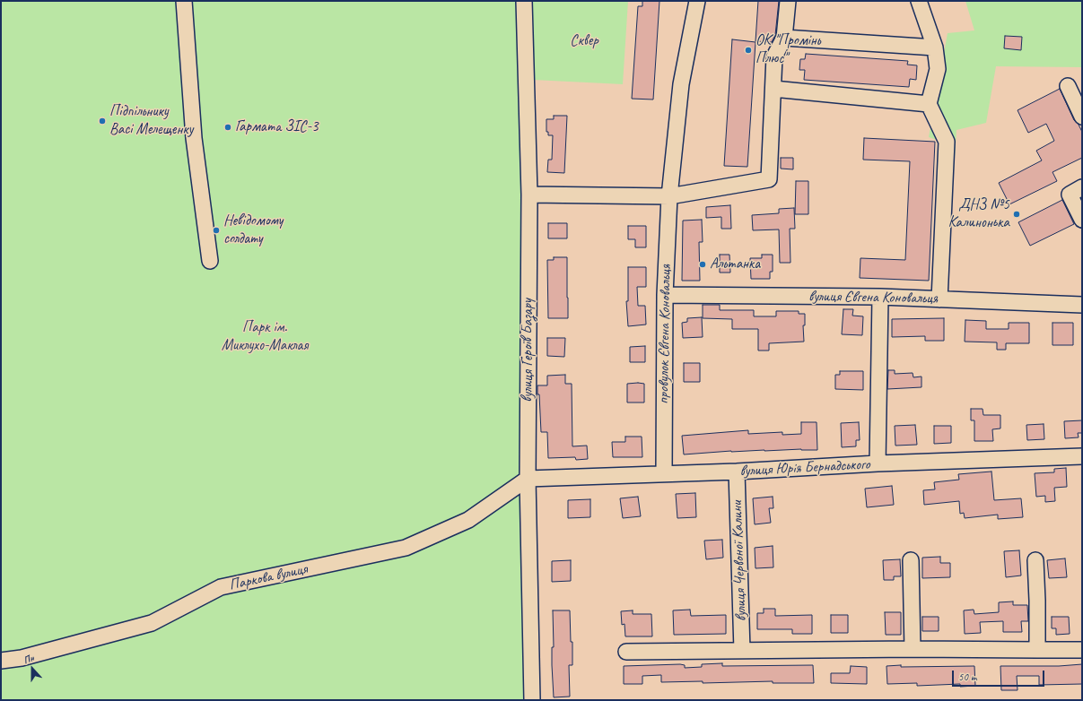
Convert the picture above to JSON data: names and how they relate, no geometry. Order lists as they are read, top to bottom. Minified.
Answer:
{"streets":{"street":["вулиця Євгена Коновальця","провулок Євгена Коновальця","вулиця Героїв Базару","вулиця Юрія Бернадського","вулиця Червоної Калини","Паркова вулиця"]},"crossings":[["вулиця Євгена Коновальця","провулок Євгена Коновальця"],["провулок Євгена Коновальця","вулиця Юрія Бернадського"],["вулиця Героїв Базару","вулиця Юрія Бернадського"],["вулиця Героїв Базару","Паркова вулиця"],["вулиця Юрія Бернадського","вулиця Червоної Калини"],["вулиця Юрія Бернадського","Паркова вулиця"]],"parks":["Сквер","Парк ім. Миклухо-Маклая"],"places":["ОК \"Промінь Плюс\"","Підпільнику Васі Мелещенку","Гармата ЗІС-3","ДНЗ №5 Калинонька","Невідомому солдату","Альтанка"],"scale_bar":"50 m","north":"top"}
